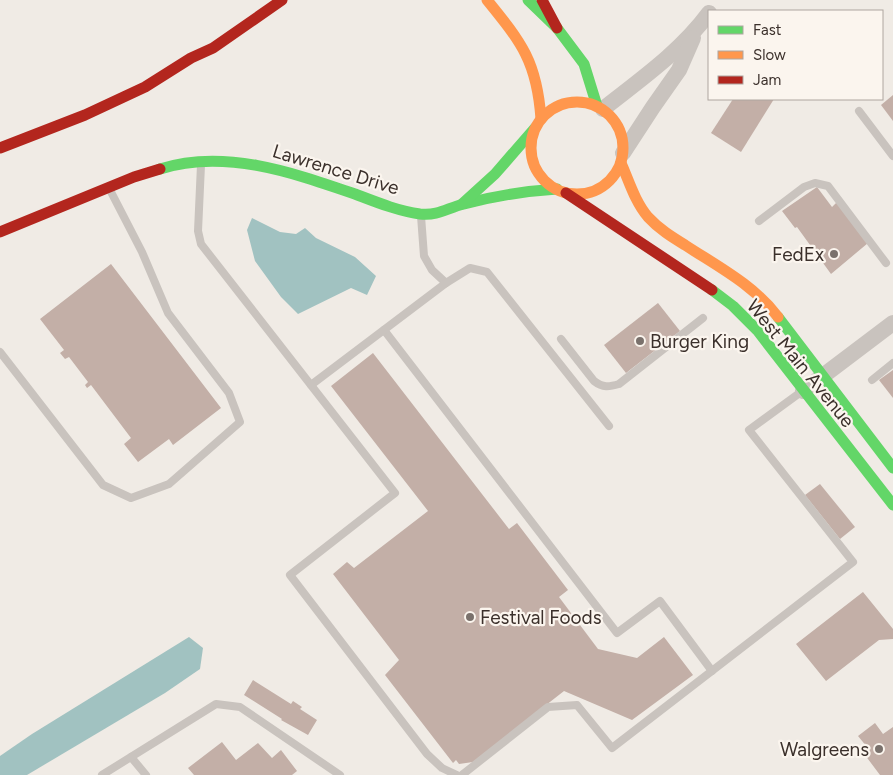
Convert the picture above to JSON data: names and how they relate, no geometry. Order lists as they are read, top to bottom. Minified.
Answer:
{"streets":{"main road":["Lawrence Drive","West Main Avenue"]},"crossings":[["Lawrence Drive","West Main Avenue"]],"places":["FedEx","Burger King","Festival Foods","Walgreens"],"legend":["Fast","Slow","Jam"]}
